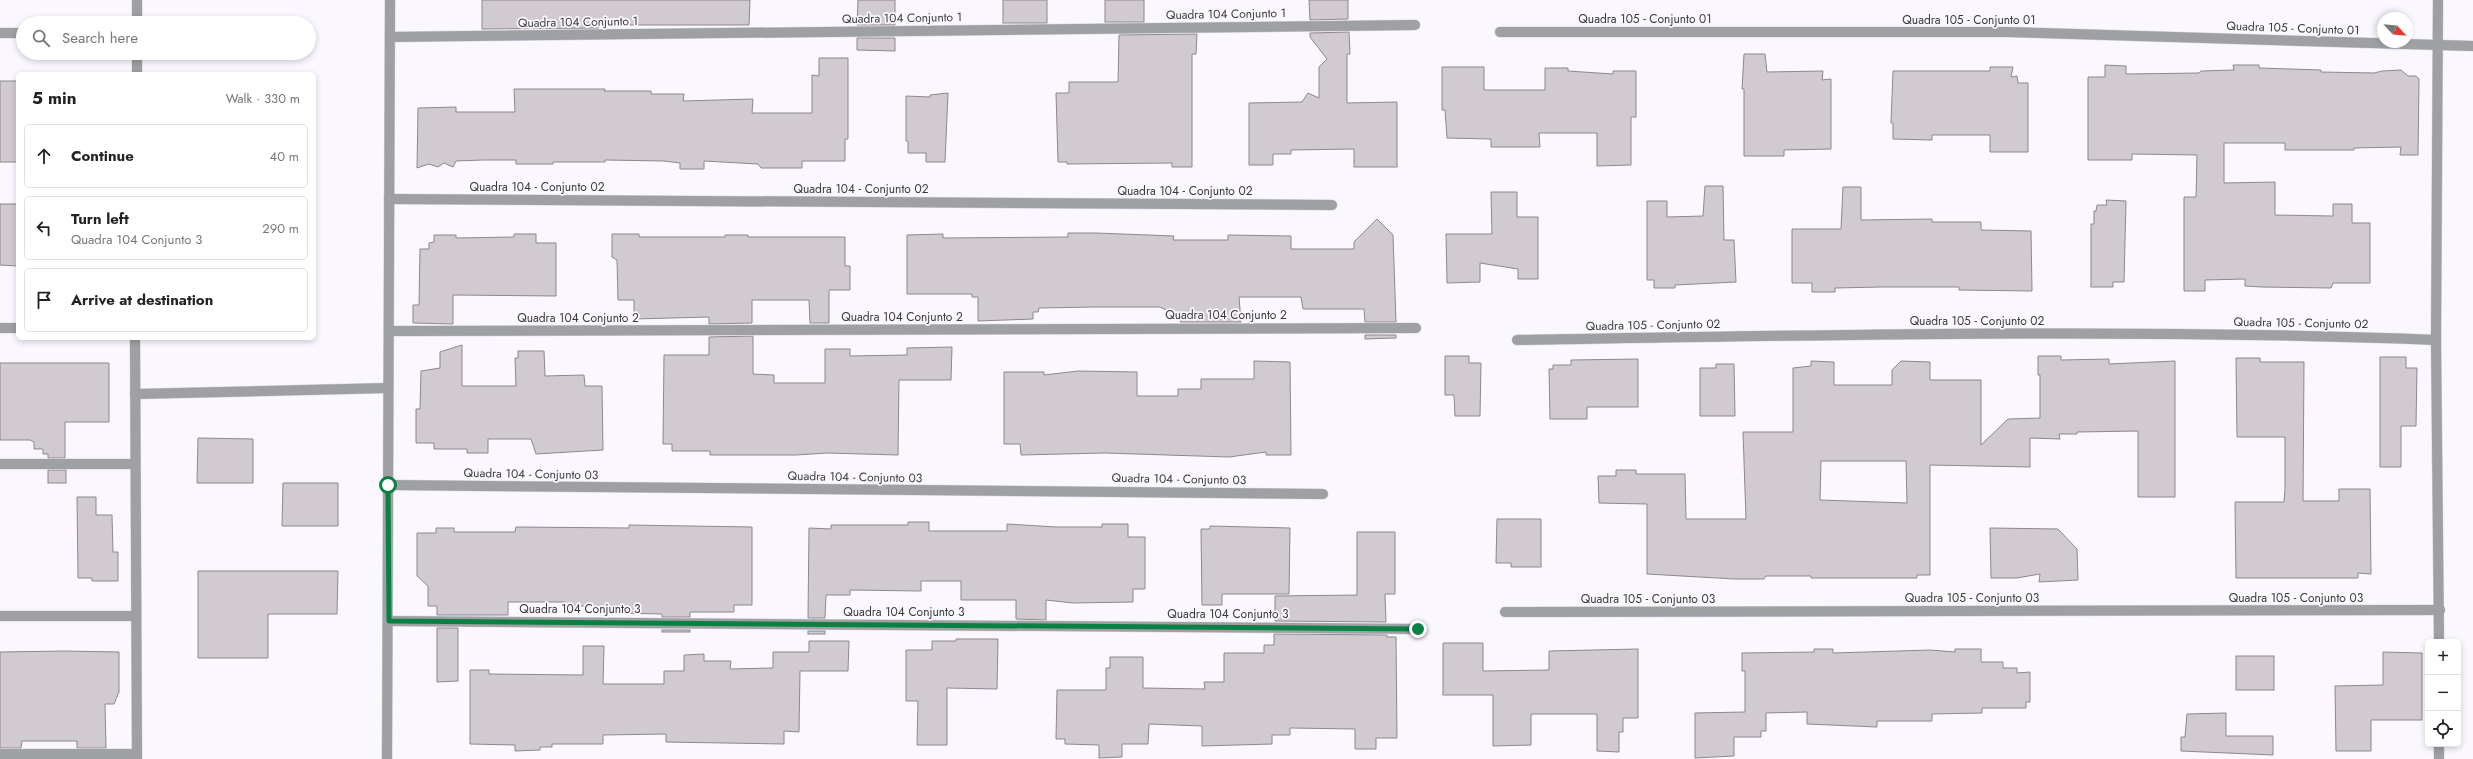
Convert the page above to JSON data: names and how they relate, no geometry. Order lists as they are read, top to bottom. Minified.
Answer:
{"streets":{"street":["Quadra 104 Conjunto 1","Quadra 105 - Conjunto 01","Quadra 104 - Conjunto 02","Quadra 104 Conjunto 2","Quadra 105 - Conjunto 02","Quadra 104 - Conjunto 03","Quadra 105 - Conjunto 03","Quadra 104 Conjunto 3"]},"north":"bottom right","page":{"search":"Search here","heading":["5 min","Walk · 330 m"],"list":[["Continue","40 m"],["Turn left","Quadra 104 Conjunto 3","290 m"],"Arrive at destination"],"map_buttons":["+","−"]}}
